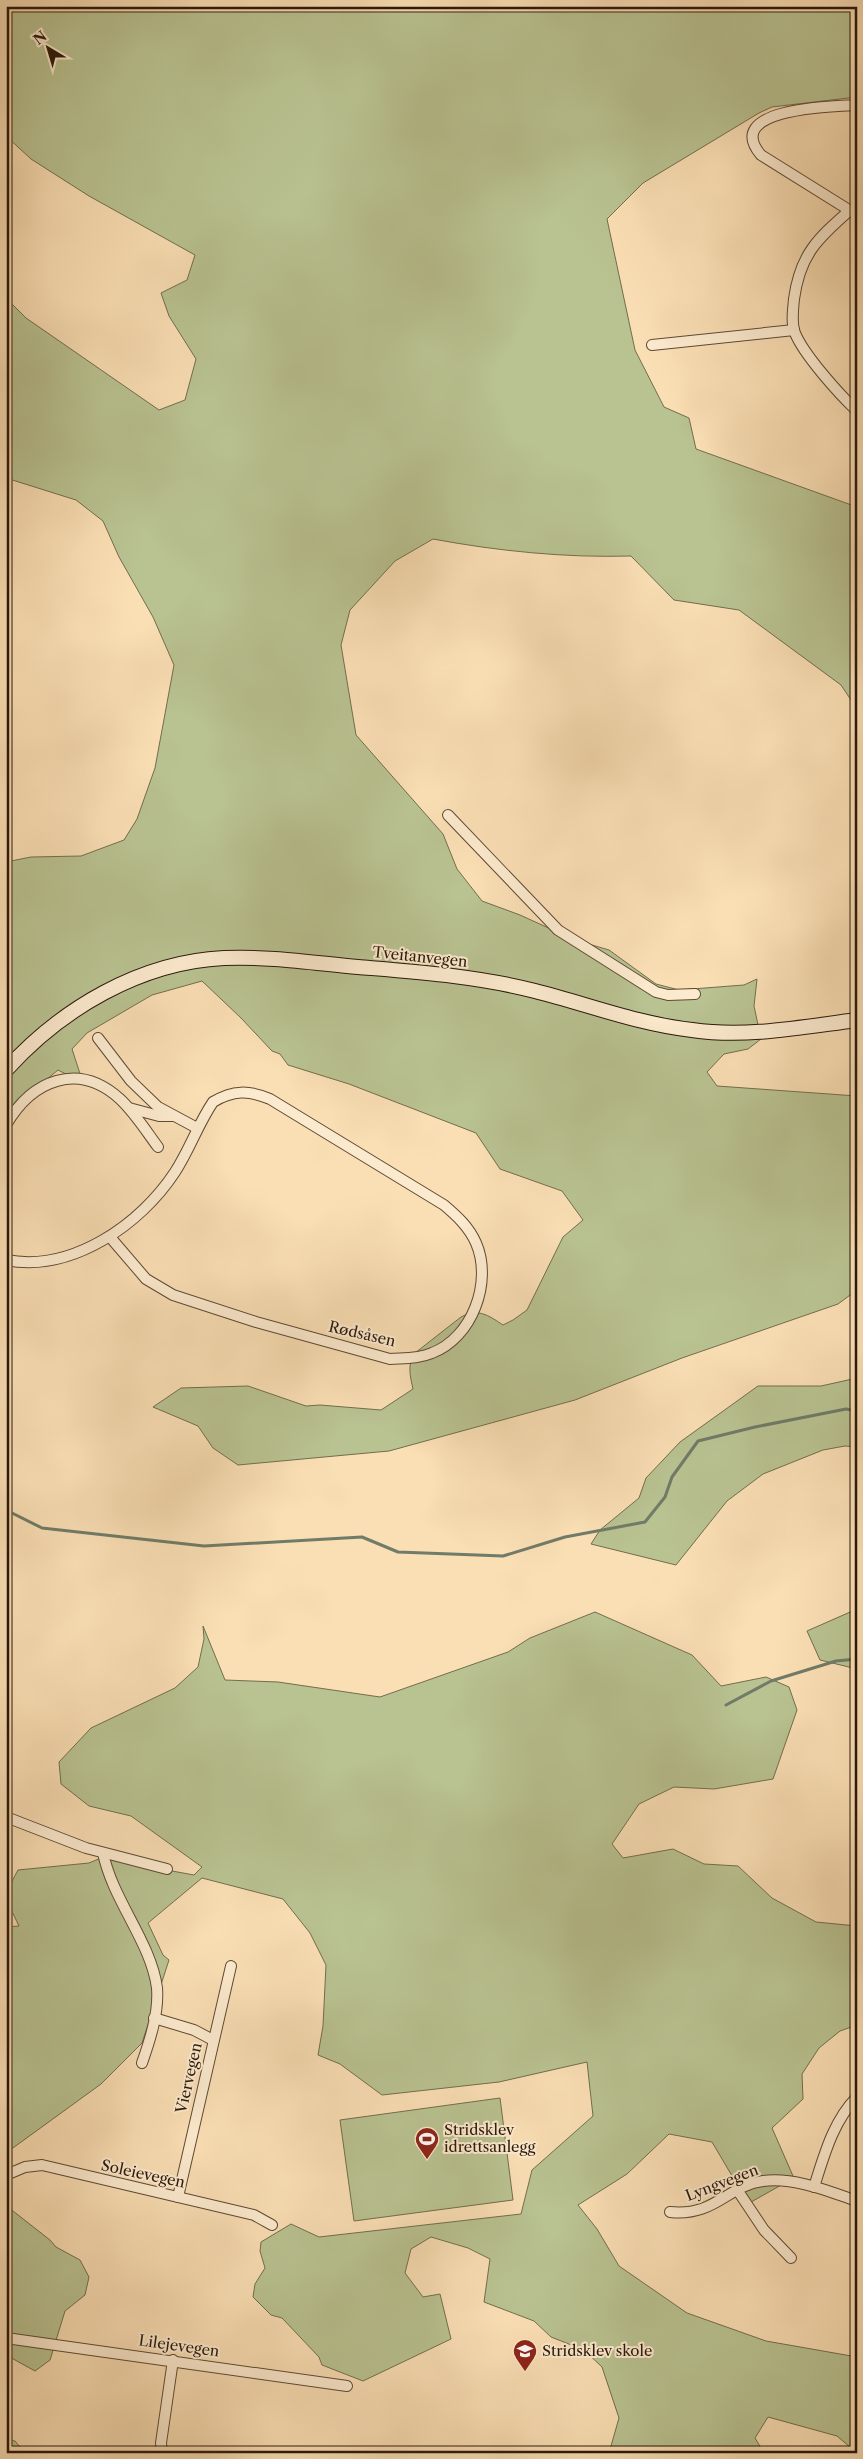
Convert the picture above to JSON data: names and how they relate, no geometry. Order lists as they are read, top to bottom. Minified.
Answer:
{"streets":{"main road":["Tveitanvegen"],"street":["Rødsåsen","Viervegen","Soleievegen","Lyngvegen","Lilejevegen"]},"crossings":[["Viervegen","Soleievegen"]],"places":{"sports":["Stridsklev idrettsanlegg"],"school or university":["Stridsklev skole"]},"north":"top left"}
